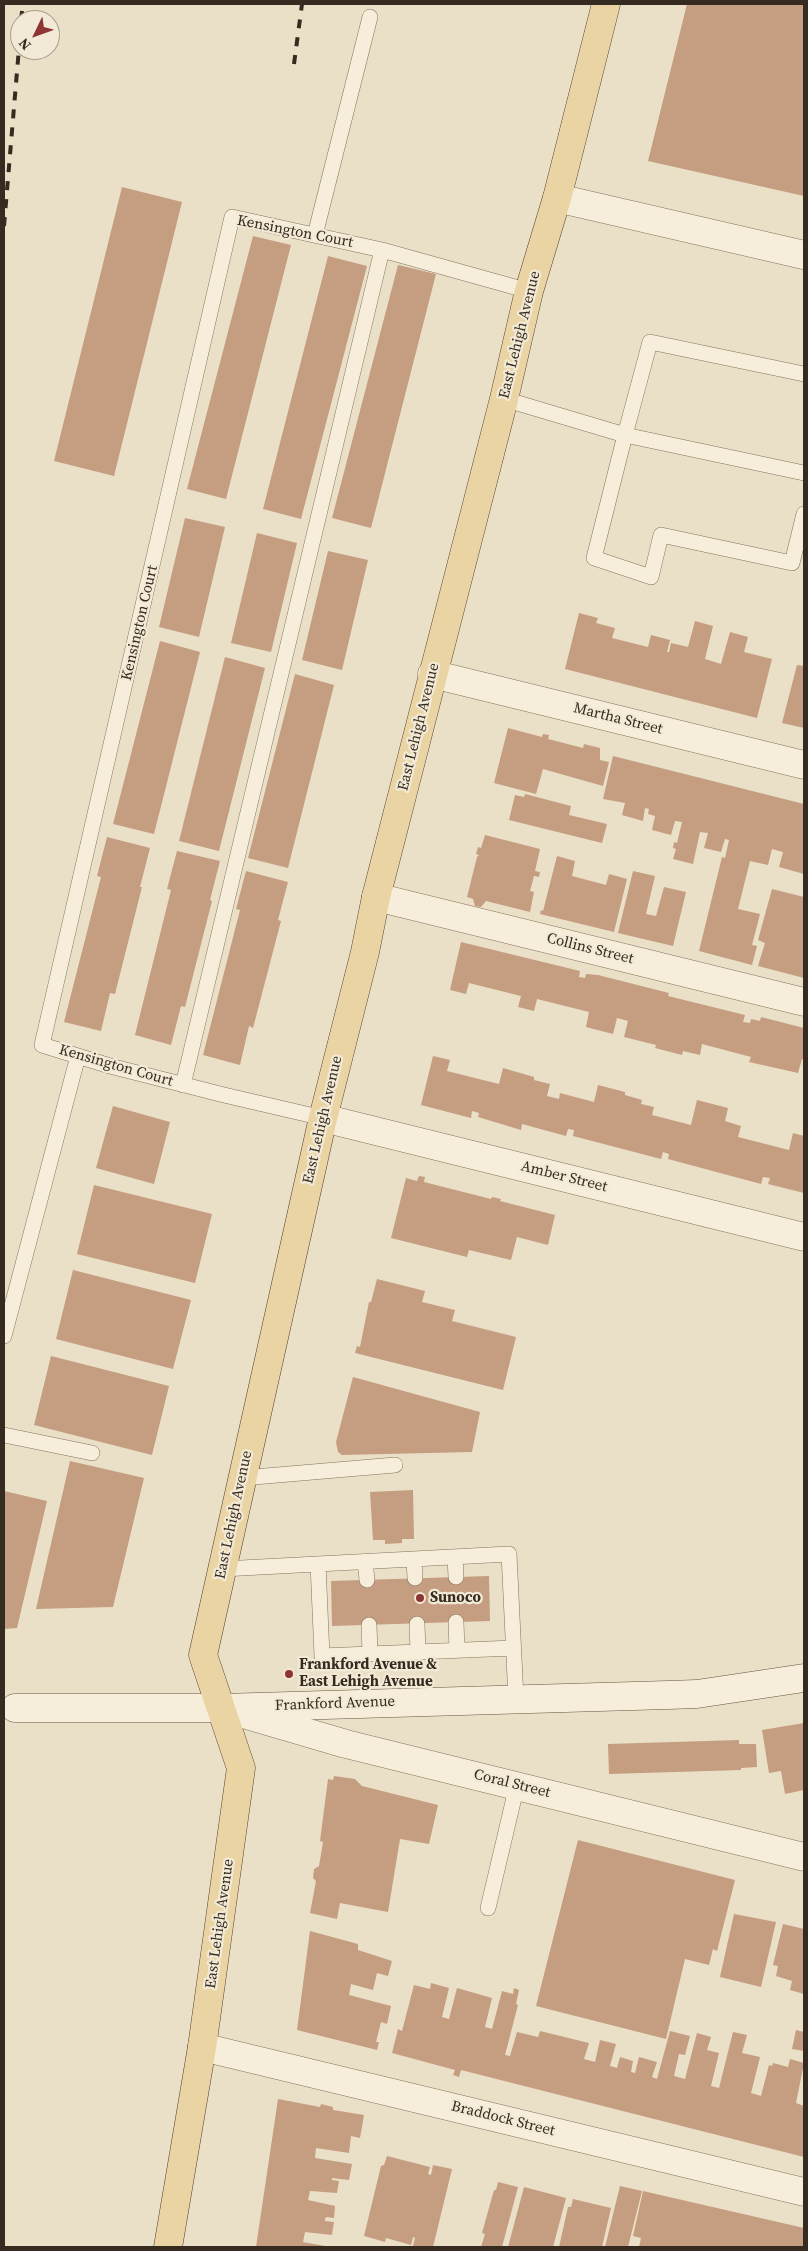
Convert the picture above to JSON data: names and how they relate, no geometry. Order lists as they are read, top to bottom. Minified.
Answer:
{"streets":{"main road":["East Lehigh Avenue"],"street":["Martha Street","Collins Street","Amber Street","Frankford Avenue","Coral Street","Braddock Street"],"lane":["Kensington Court"]},"crossings":[["Kensington Court","East Lehigh Avenue"],["Kensington Court","Amber Street"],["East Lehigh Avenue","Martha Street"],["East Lehigh Avenue","Collins Street"],["East Lehigh Avenue","Amber Street"],["East Lehigh Avenue","Frankford Avenue"],["East Lehigh Avenue","Coral Street"],["East Lehigh Avenue","Braddock Street"],["Frankford Avenue","Coral Street"]],"places":["Sunoco","Frankford Avenue & East Lehigh Avenue"],"north":"bottom left"}
